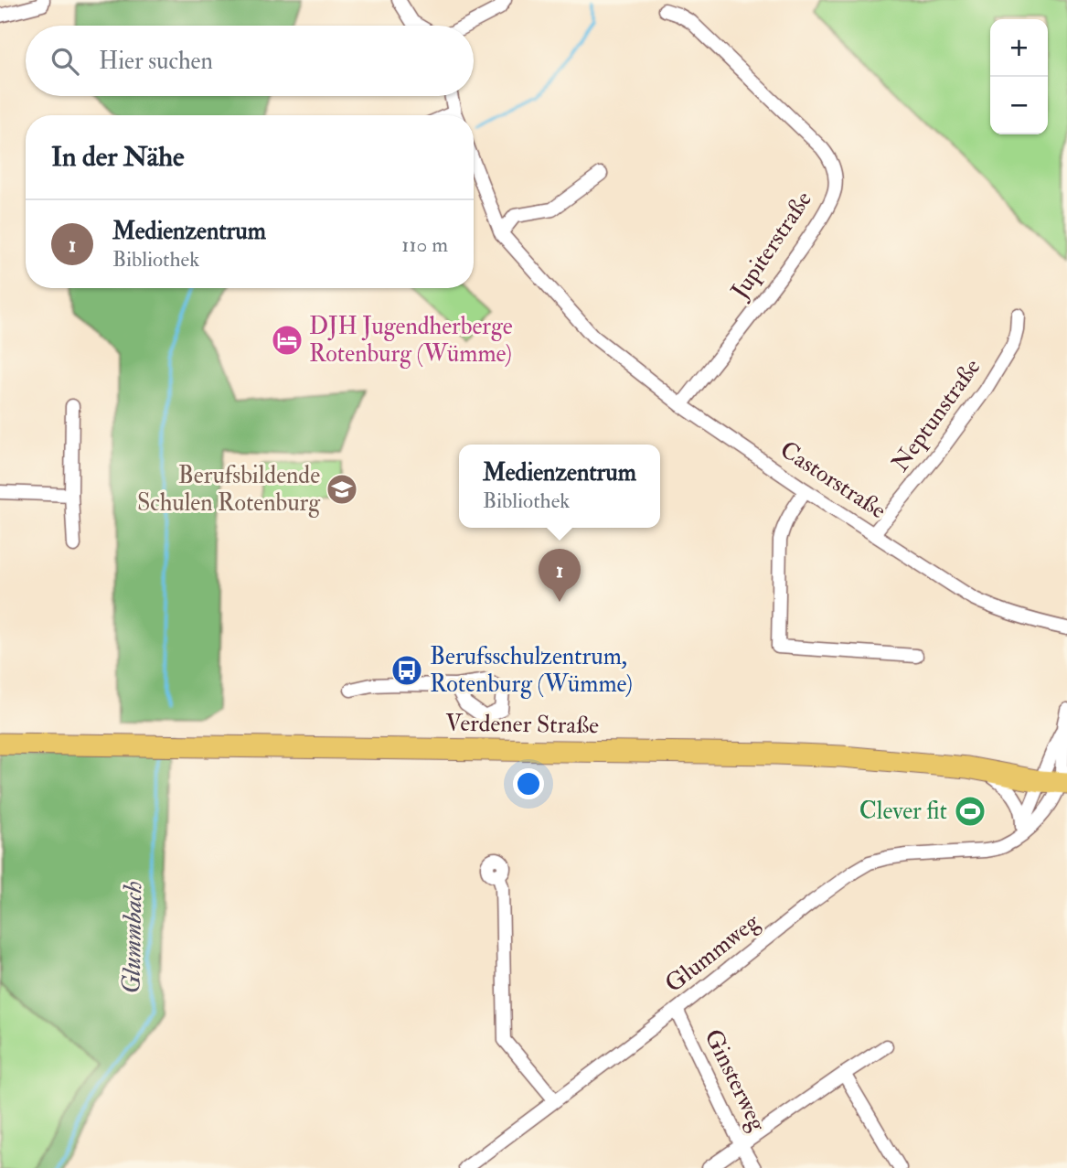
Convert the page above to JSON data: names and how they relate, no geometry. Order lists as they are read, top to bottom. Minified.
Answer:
{"streets":{"main road":["Verdener Straße"],"street":["Jupiterstraße","Neptunstraße","Castorstraße","Glummweg","Ginsterweg"]},"crossings":[["Jupiterstraße","Castorstraße"],["Neptunstraße","Castorstraße"],["Verdener Straße","Glummweg"],["Glummweg","Ginsterweg"]],"water":["Glummbach"],"places":{"hotel":["DJH Jugendherberge Rotenburg (Wümme)"],"school or university":["Berufsbildende Schulen Rotenburg"],"bus stop":["Berufsschulzentrum, Rotenburg (Wümme)"],"sports":["Clever fit"]},"page":{"map_buttons":["+","−"],"search":"Hier suchen","heading":"In der Nähe","list":[{"mark":"1","name":"Medienzentrum","note":"Bibliothek","value":"110 m"}],"popup":["Medienzentrum","Bibliothek"],"pins":"1"}}
